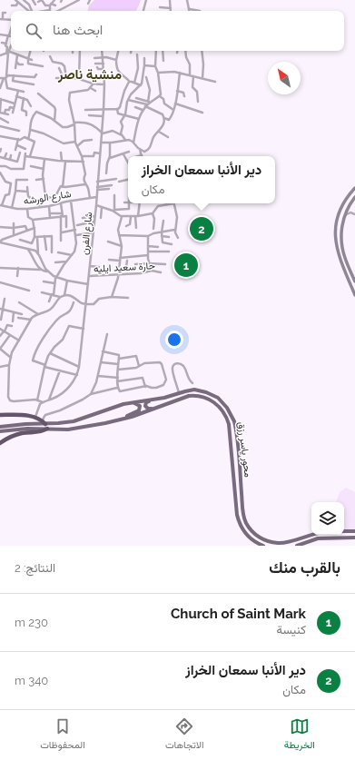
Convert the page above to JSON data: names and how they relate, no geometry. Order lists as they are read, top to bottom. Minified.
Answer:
{"streets":{"main road":["محور ياسر رزق"],"street":["شارع الورشه","شارع الفرن","حارة سعيد ايليه"]},"crossings":[["شارع الورشه","شارع الفرن"],["شارع الفرن","حارة سعيد ايليه"]],"districts":["منشية ناصر"],"north":"top left","page":{"search":"ابحث هنا","popup":["دير الأنبا سمعان الخراز","مكان"],"pins":["2","1"],"heading":["بالقرب منك","النتائج: 2"],"list":[{"mark":"1","name":"Church of Saint Mark","note":"كنيسة","value":"230 m"},{"mark":"2","name":"دير الأنبا سمعان الخراز","note":"مكان","value":"340 m"}],"nav":["الخريطة","الاتجاهات","المحفوظات"]}}
